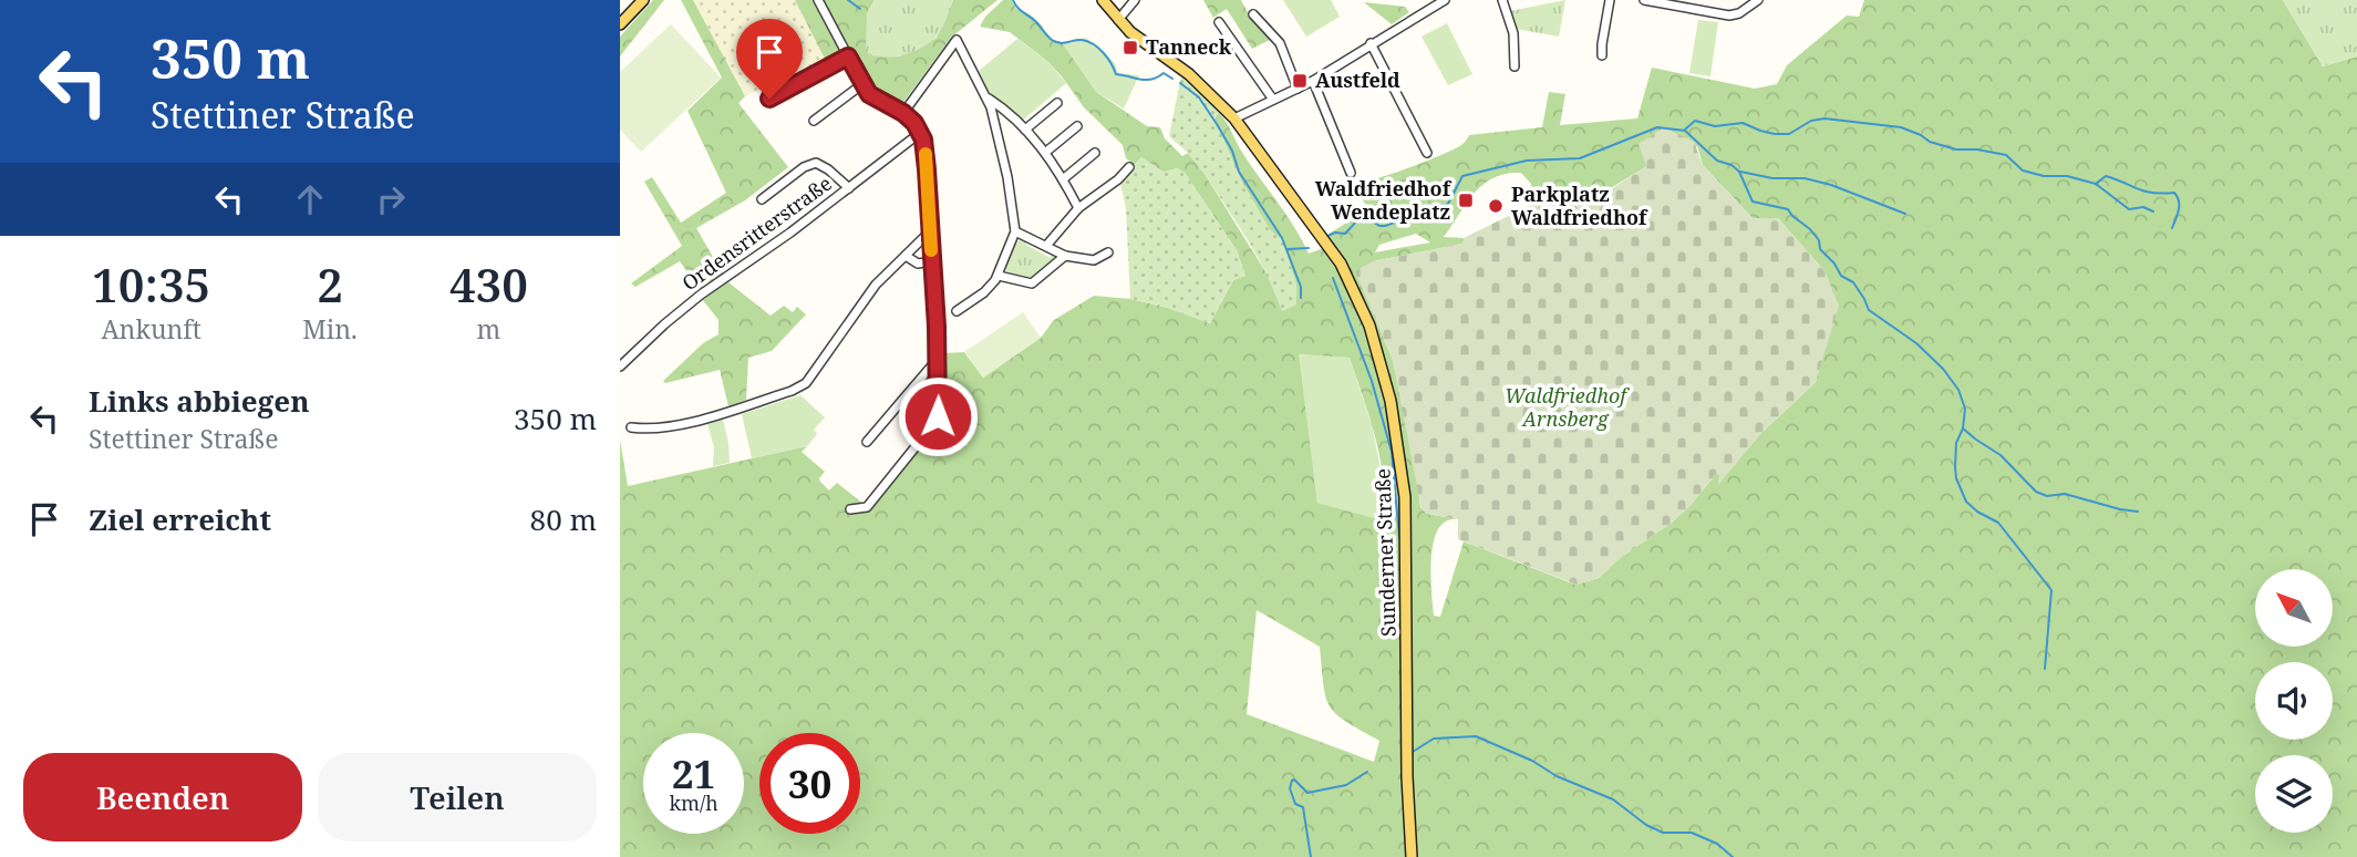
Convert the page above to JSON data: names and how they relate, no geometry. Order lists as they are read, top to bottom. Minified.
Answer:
{"streets":{"main road":["Sunderner Straße"],"street":["Ordensritterstraße"]},"parks":["Waldfriedhof Arnsberg"],"places":{"transit":["Tanneck","Austfeld","Waldfriedhof Wendeplatz"],"other":["Parkplatz Waldfriedhof"]},"north":"top left","page":{"turn":["350 m","Stettiner Straße"],"eta":["10:35","Ankunft","2","Min.","430","m"],"list":[{"name":"Links abbiegen","note":"Stettiner Straße","value":"350 m"},{"name":"Ziel erreicht","value":"80 m"}],"speed":"21 km/h","limit":"30","buttons":["Beenden","Teilen"]}}
